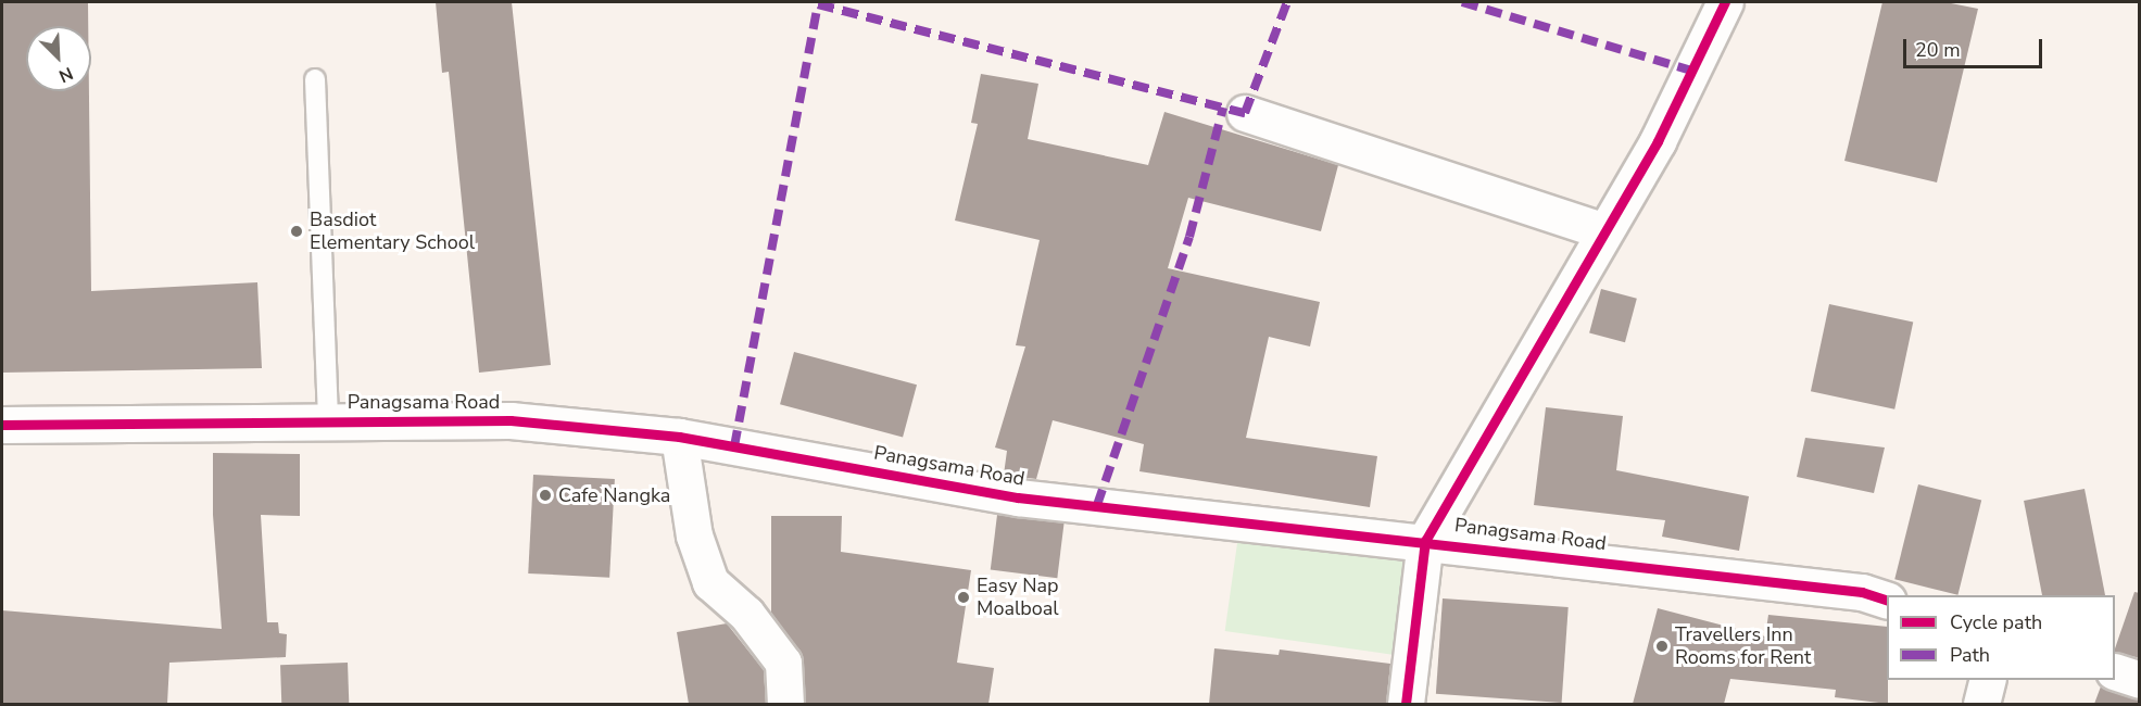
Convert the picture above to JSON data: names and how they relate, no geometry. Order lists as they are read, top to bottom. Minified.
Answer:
{"streets":{"street":["Panagsama Road"]},"places":["Basdiot Elementary School","Cafe Nangka","Easy Nap Moalboal","Travellers Inn Rooms for Rent"],"legend":["Cycle path","Path"],"scale_bar":"20 m","north":"bottom right"}
